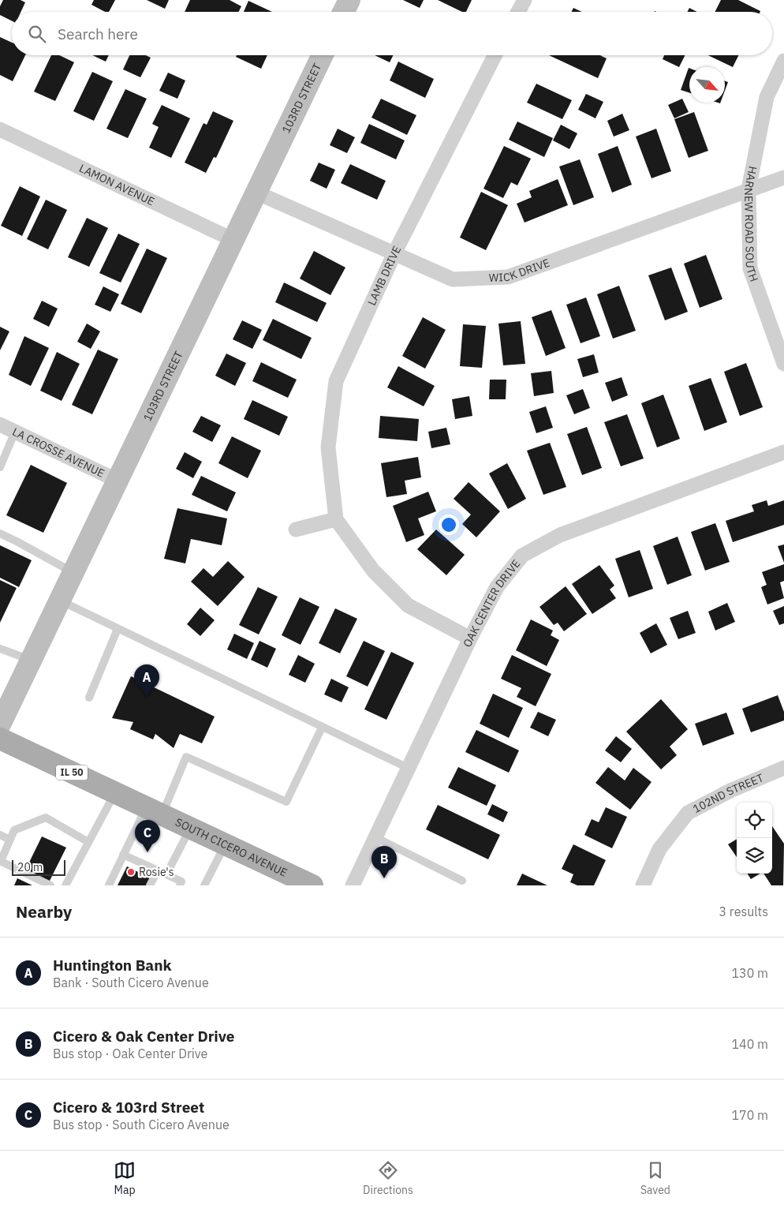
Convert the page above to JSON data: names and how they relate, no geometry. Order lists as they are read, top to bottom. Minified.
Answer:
{"streets":{"main road":["103RD STREET","IL 50","SOUTH CICERO AVENUE"],"street":["LAMON AVENUE","HARNEW ROAD SOUTH","WICK DRIVE","LAMB DRIVE","LA CROSSE AVENUE","OAK CENTER DRIVE","102ND STREET"]},"crossings":[["103RD STREET","LAMON AVENUE"],["103RD STREET","WICK DRIVE"],["103RD STREET","LA CROSSE AVENUE"],["HARNEW ROAD SOUTH","WICK DRIVE"],["WICK DRIVE","LAMB DRIVE"],["LAMB DRIVE","OAK CENTER DRIVE"]],"places":["Rosie's"],"scale_bar":"20 m","north":"bottom right","page":{"search":"Search here","pins":["A","C","B"],"scale":"20 m","heading":["Nearby","3 results"],"list":[{"mark":"A","name":"Huntington Bank","note":"Bank · South Cicero Avenue","value":"130 m"},{"mark":"B","name":"Cicero & Oak Center Drive","note":"Bus stop · Oak Center Drive","value":"140 m"},{"mark":"C","name":"Cicero & 103rd Street","note":"Bus stop · South Cicero Avenue","value":"170 m"}],"nav":["Map","Directions","Saved"]}}
